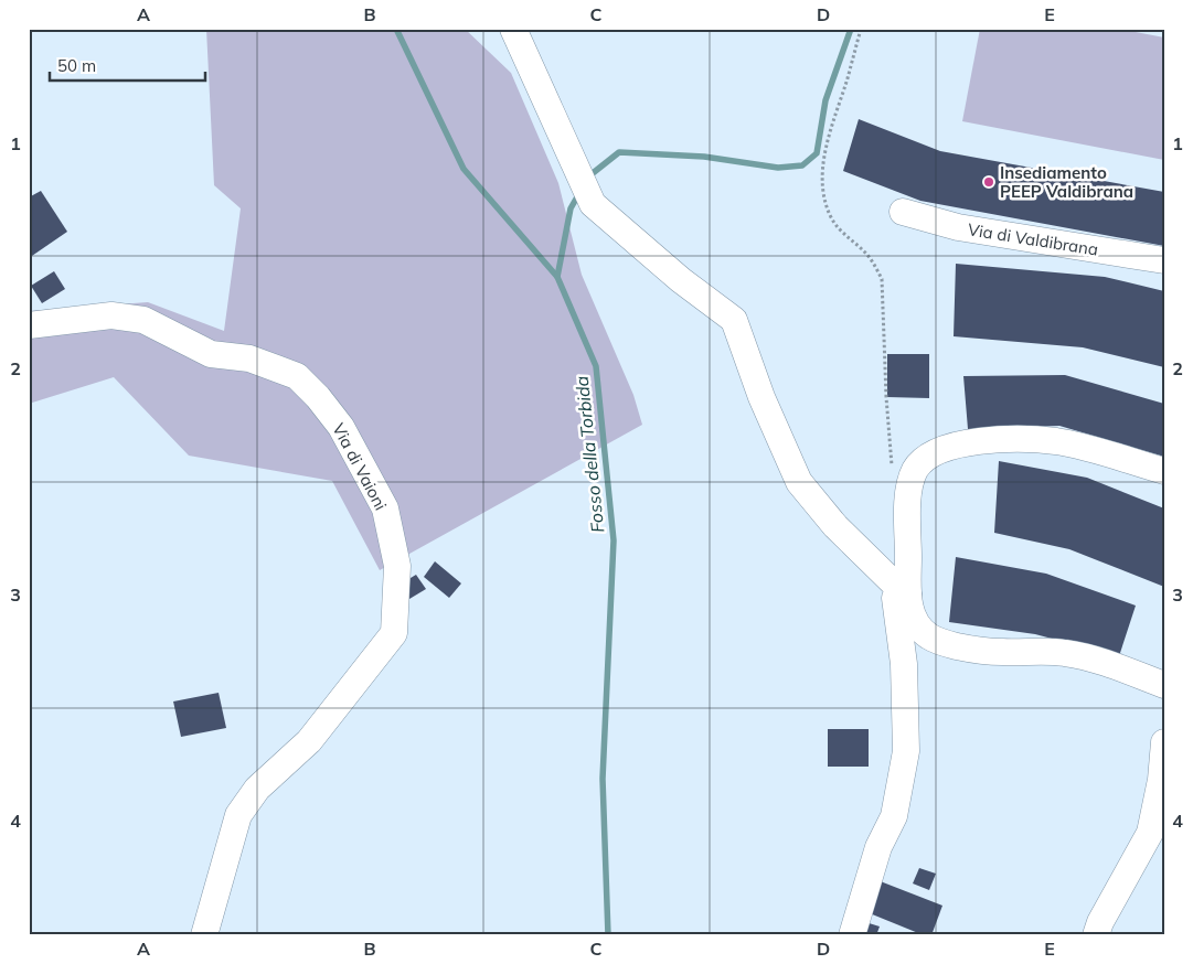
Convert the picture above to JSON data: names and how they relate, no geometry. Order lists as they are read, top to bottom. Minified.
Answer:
{"streets":{"street":["Via di Valdibrana","Via di Vaioni"]},"water":["Fosso della Torbida"],"places":["Insediamento PEEP Valdibrana"],"scale_bar":"50 m","grid":{"columns":["A","B","C","D","E"],"rows":["1","2","3","4"]}}
